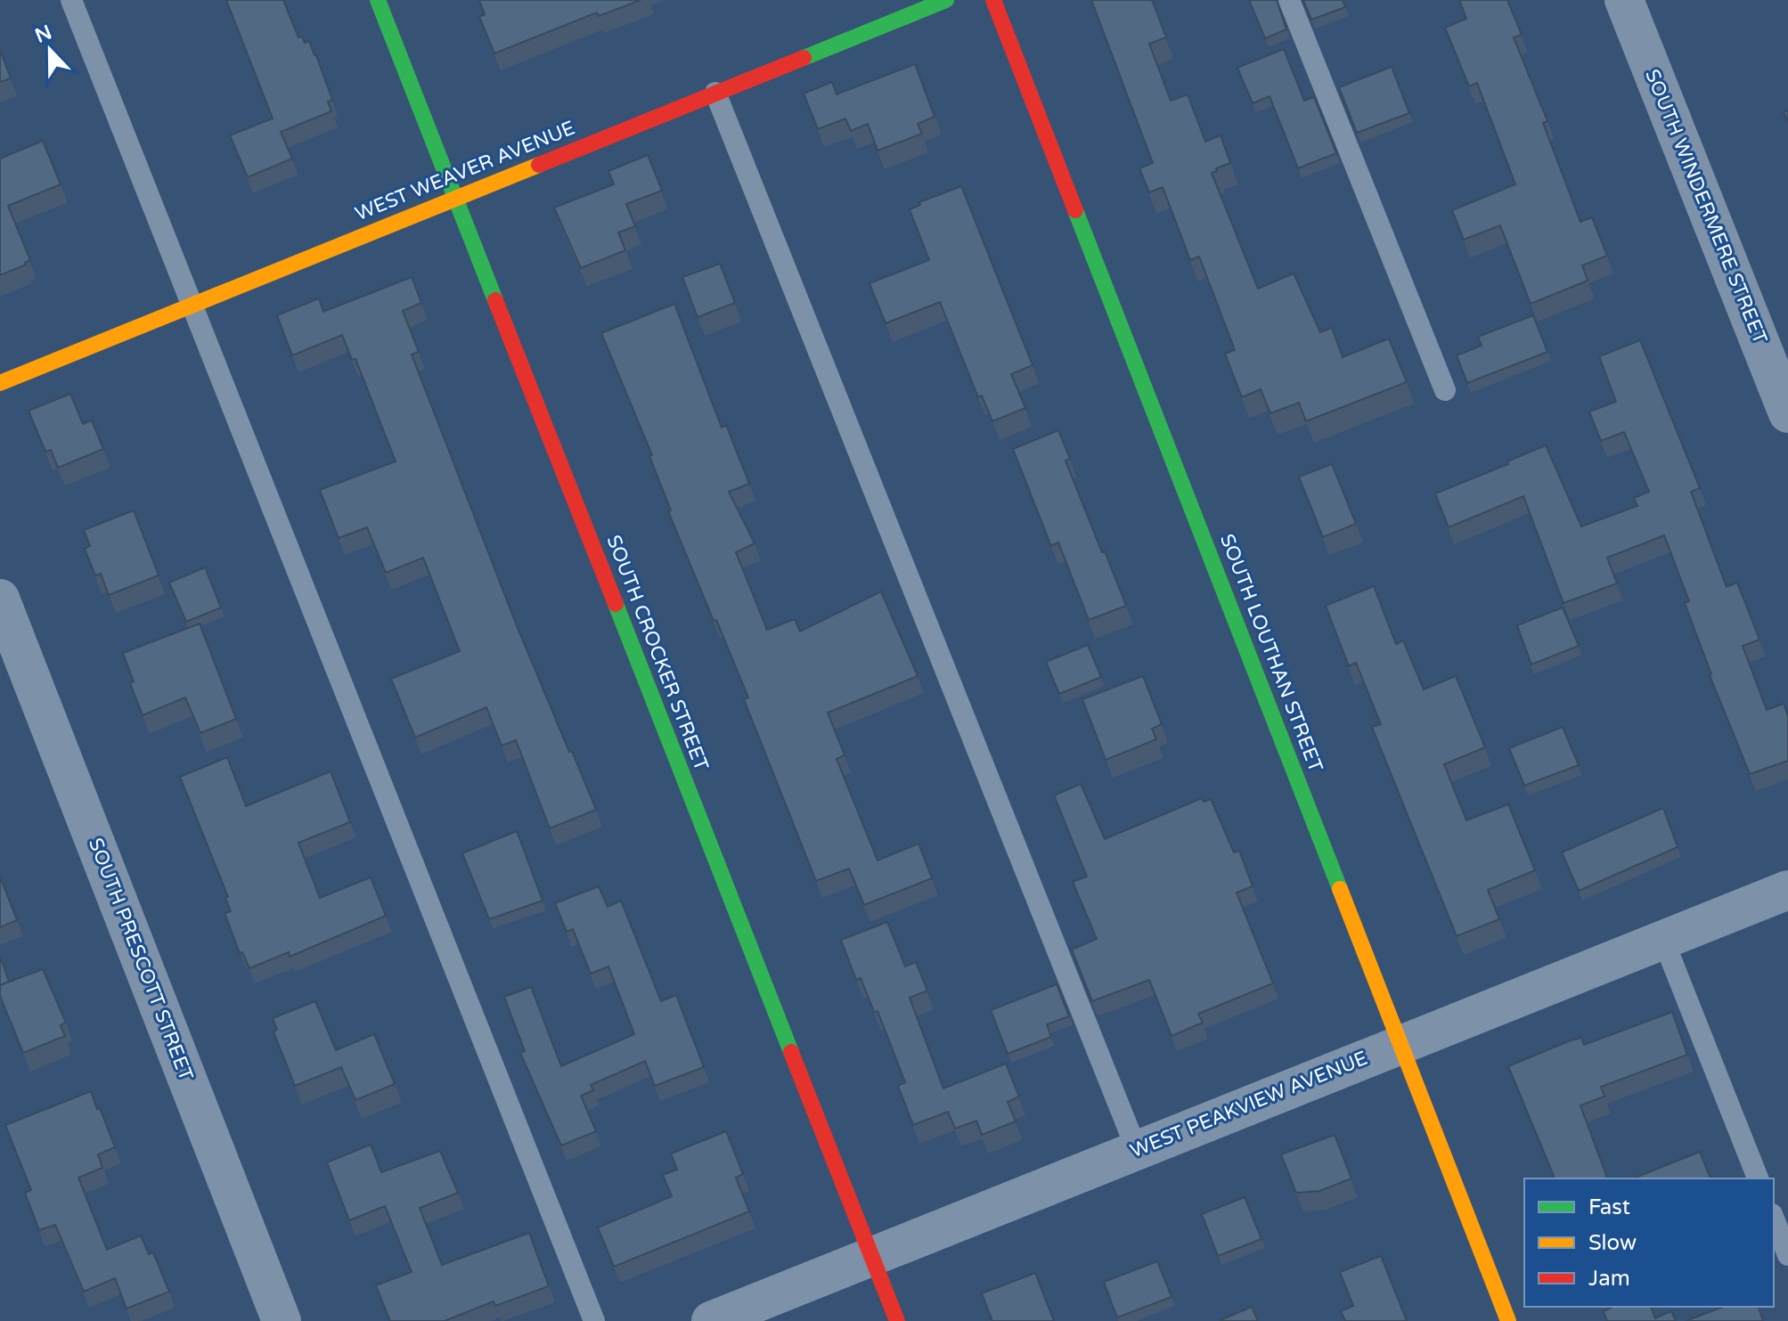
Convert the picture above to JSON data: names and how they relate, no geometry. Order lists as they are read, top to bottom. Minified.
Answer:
{"streets":{"street":["WEST WEAVER AVENUE","SOUTH WINDERMERE STREET","SOUTH CROCKER STREET","SOUTH LOUTHAN STREET","SOUTH PRESCOTT STREET","WEST PEAKVIEW AVENUE"]},"crossings":[["WEST WEAVER AVENUE","SOUTH CROCKER STREET"],["SOUTH CROCKER STREET","WEST PEAKVIEW AVENUE"],["SOUTH LOUTHAN STREET","WEST PEAKVIEW AVENUE"]],"legend":["Fast","Slow","Jam"],"north":"top"}
